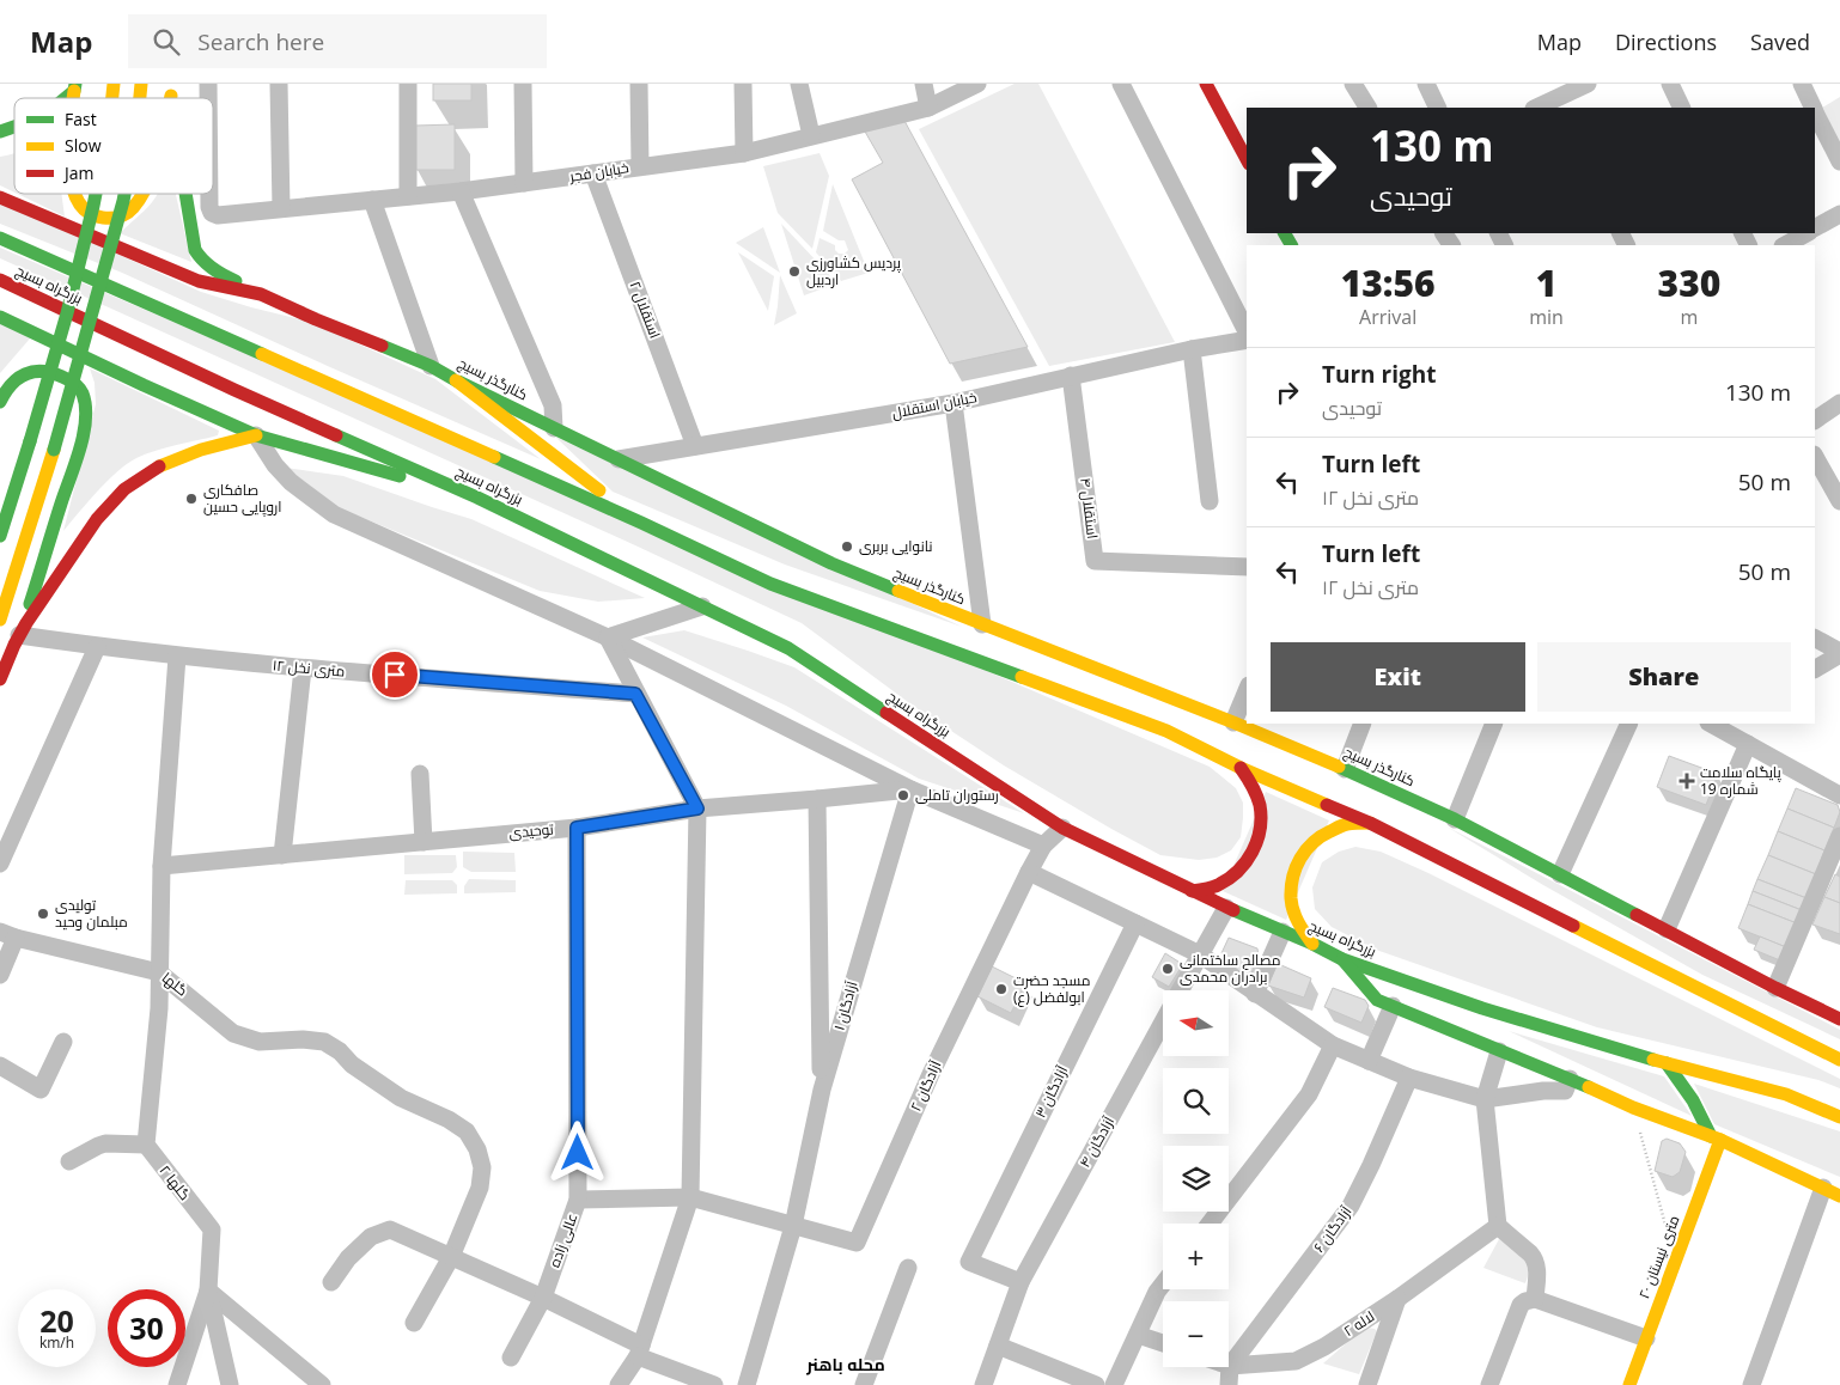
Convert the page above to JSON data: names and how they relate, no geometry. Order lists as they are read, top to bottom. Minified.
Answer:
{"streets":{"main road":["بزرگراه بسیج","کنارگذر بسیج","۲۰ متری نیستان"],"street":["خیابان فجر","استقلال ۲","خیابان استقلال","استقلال ۴","۱۲ متری نخل","توحیدی","گلها","آزادگان ۱","آزادگان ۲","آزادگان ۳","آزادگان ۴","گلها ۲","آزادگان ۶","عالی زاده","لاله ۲"]},"crossings":[["خیابان فجر","استقلال ۲"],["بزرگراه بسیج","آزادگان ۴"],["استقلال ۲","خیابان استقلال"],["کنارگذر بسیج","خیابان استقلال"],["خیابان استقلال","استقلال ۴"],["توحیدی","آزادگان ۱"],["توحیدی","عالی زاده"],["آزادگان ۱","آزادگان ۲"],["آزادگان ۳","آزادگان ۴"],["آزادگان ۶","لاله ۲"]],"districts":["محله باهنر"],"places":{"other":["پردیس کشاورزی اردبیل","صافکاری اروپایی حسین","نانوایی بربری","رستوران تاملی","تولیدی مبلمان وحید","مصالح ساختمانی برادران محمدی","مسجد حضرت ابولفضل (ع)"],"health":["پایگاه سلامت شماره 19"]},"legend":["Fast","Slow","Jam"],"north":"left","page":{"header":"Map","search":"Search here","nav":["Map","Directions","Saved"],"turn":["130 m","توحیدی"],"eta":["13:56","Arrival","1","min","330","m"],"list":[{"name":"Turn right","note":"توحیدی","value":"130 m"},{"name":"Turn left","note":"۱۲ متری نخل","value":"50 m"},{"name":"Turn left","note":"۱۲ متری نخل","value":"50 m"}],"buttons":["Exit","Share"],"map_buttons":["+","−"],"speed":"20 km/h","limit":"30"}}
